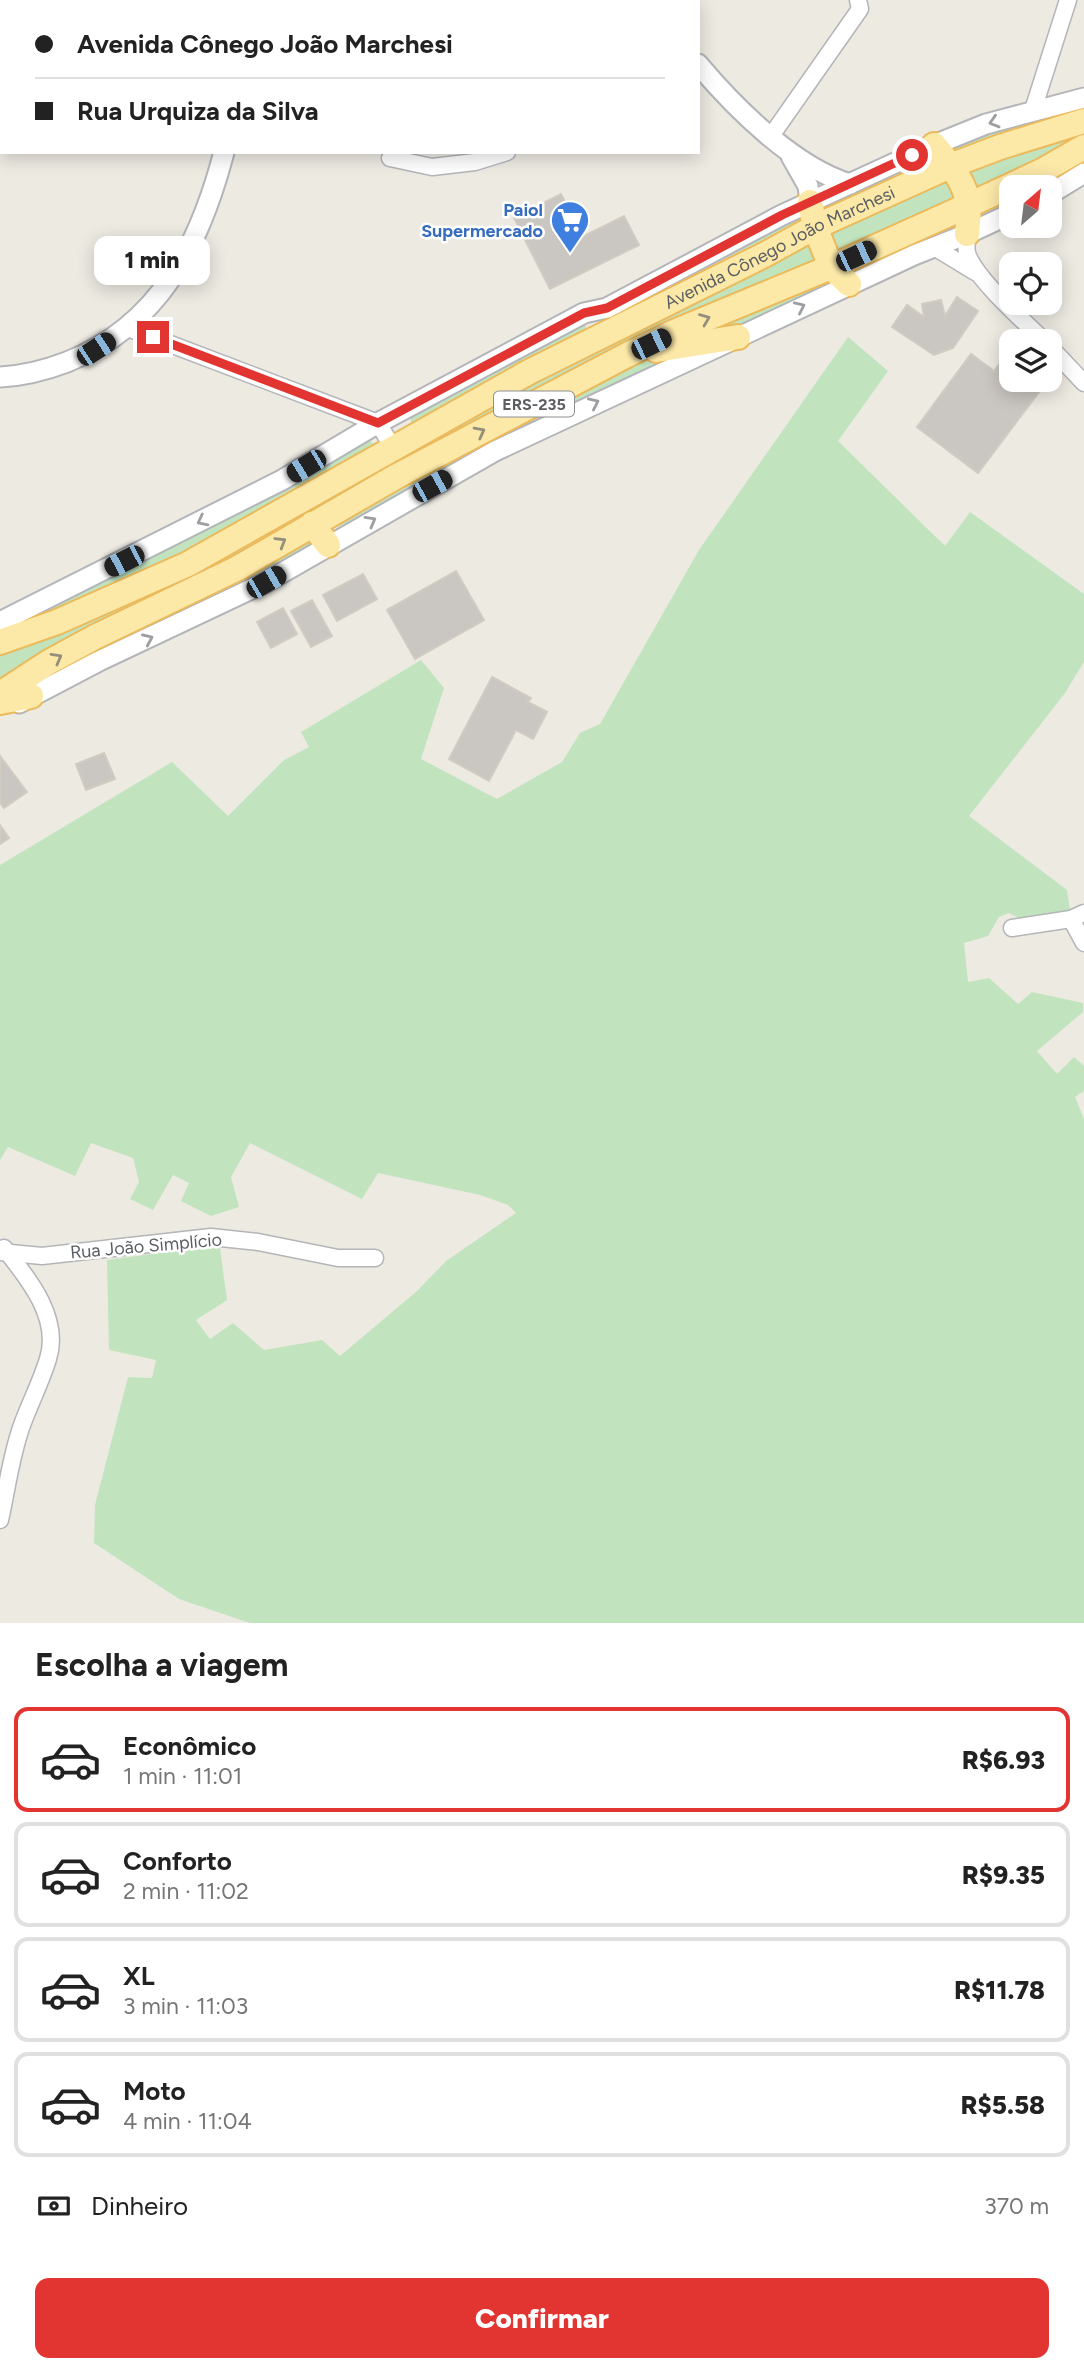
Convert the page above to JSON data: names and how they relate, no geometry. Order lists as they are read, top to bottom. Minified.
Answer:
{"streets":{"main road":["Avenida Cônego João Marchesi","ERS-235"],"street":["Rua João Simplício"]},"places":{"supermarket":["Paiol Supermercado"]},"north":"top right","page":{"banner":["Avenida Cônego João Marchesi","Rua Urquiza da Silva"],"bubble":"1 min","heading":"Escolha a viagem","list":[{"name":"Econômico","note":"1 min · 11:01","value":"R$6.93"},{"name":"Conforto","note":"2 min · 11:02","value":"R$9.35"},{"name":"XL","note":"3 min · 11:03","value":"R$11.78"},{"name":"Moto","note":"4 min · 11:04","value":"R$5.58"}],"pay":["Dinheiro","370 m"],"buttons":"Confirmar"}}
